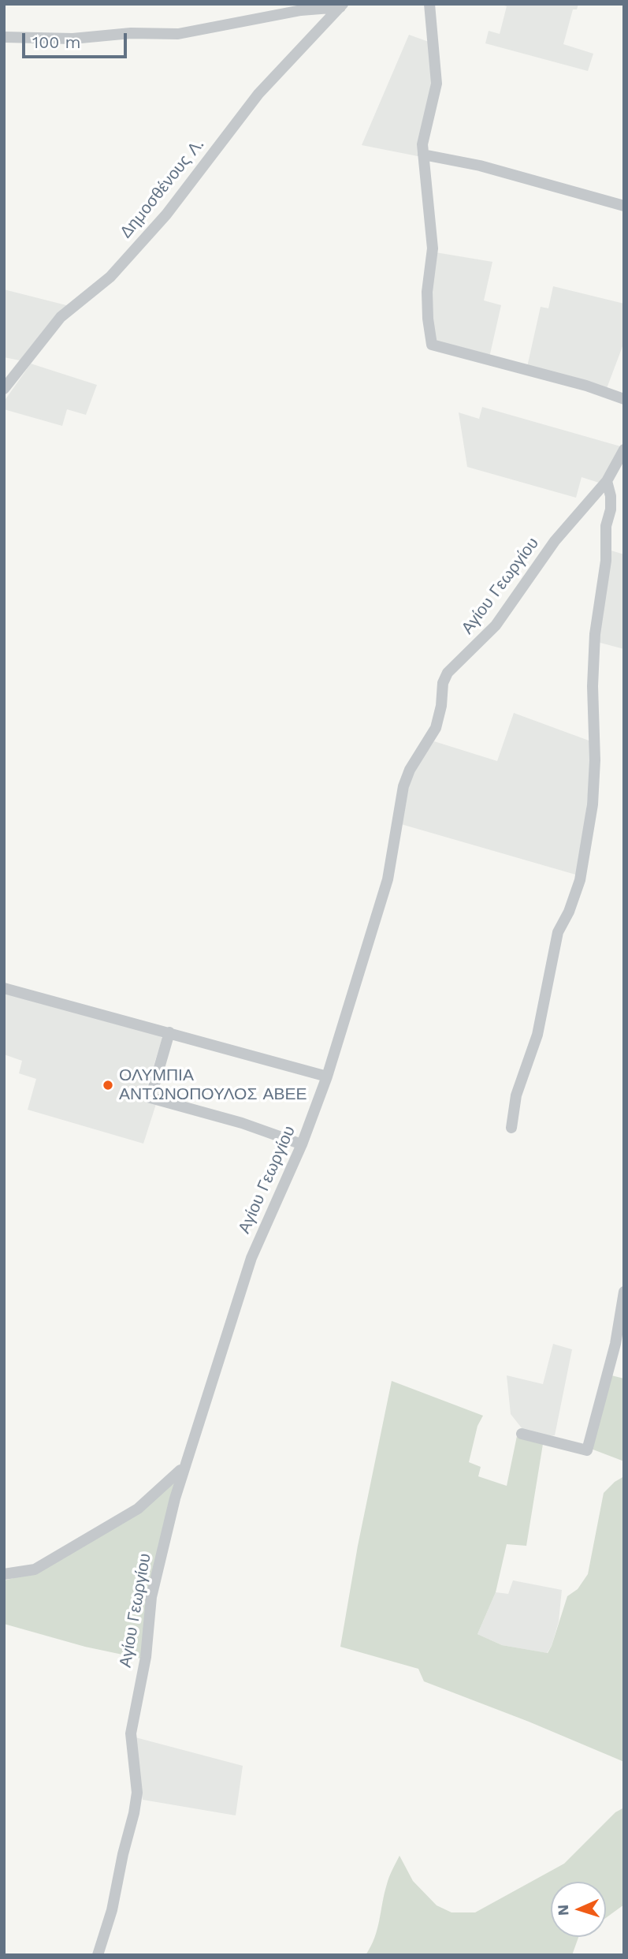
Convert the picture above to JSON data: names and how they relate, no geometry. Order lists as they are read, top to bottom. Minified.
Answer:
{"streets":{"street":["Δημοσθένους Λ.","Αγίου Γεωργίου"]},"places":["ΟΛΥΜΠΙΑ ΑΝΤΩΝΟΠΟΥΛΟΣ ΑΒΕΕ"],"scale_bar":"100 m","north":"left"}
